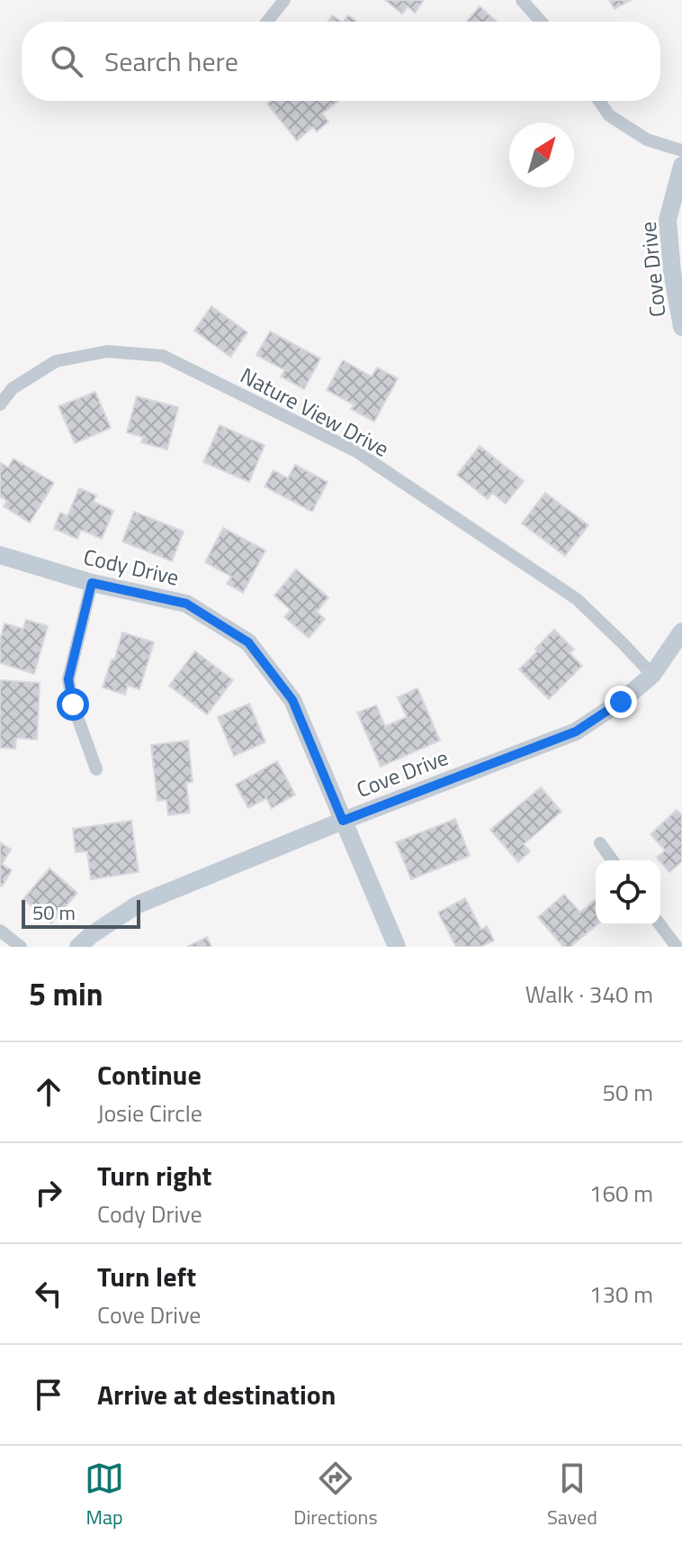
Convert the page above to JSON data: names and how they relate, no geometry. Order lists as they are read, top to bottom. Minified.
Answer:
{"streets":{"main road":["Cove Drive","Cody Drive"],"street":["Nature View Drive"]},"crossings":[["Cove Drive","Nature View Drive"],["Cove Drive","Cody Drive"]],"scale_bar":"50 m","north":"top right","page":{"search":"Search here","scale":"50 m","heading":["5 min","Walk · 340 m"],"list":[["Continue","Josie Circle","50 m"],["Turn right","Cody Drive","160 m"],["Turn left","Cove Drive","130 m"],"Arrive at destination"],"nav":["Map","Directions","Saved"]}}
